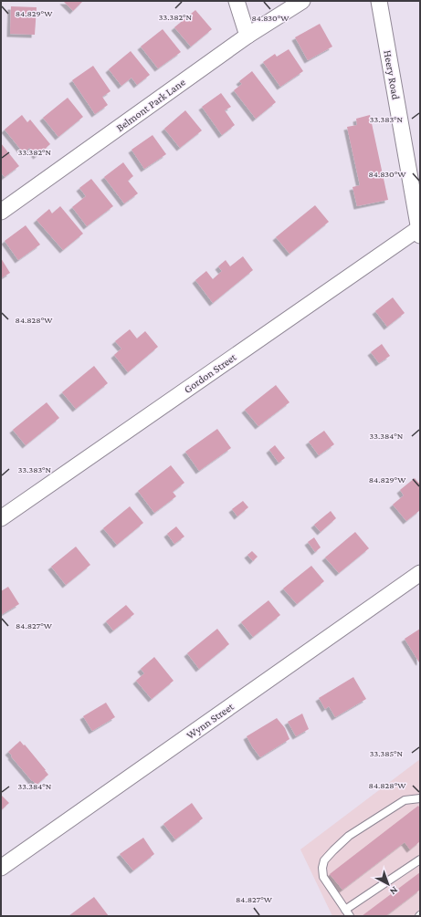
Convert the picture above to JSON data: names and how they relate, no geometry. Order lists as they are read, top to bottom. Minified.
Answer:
{"streets":{"street":["Heery Road","Belmont Park Lane","Gordon Street","Wynn Street"]},"crossings":[["Heery Road","Gordon Street"]],"north":"bottom right","coordinates":["84.829°W","33.382°N","84.830°W","33.383°N","84.828°W","33.384°N","84.827°W","33.385°N"]}
